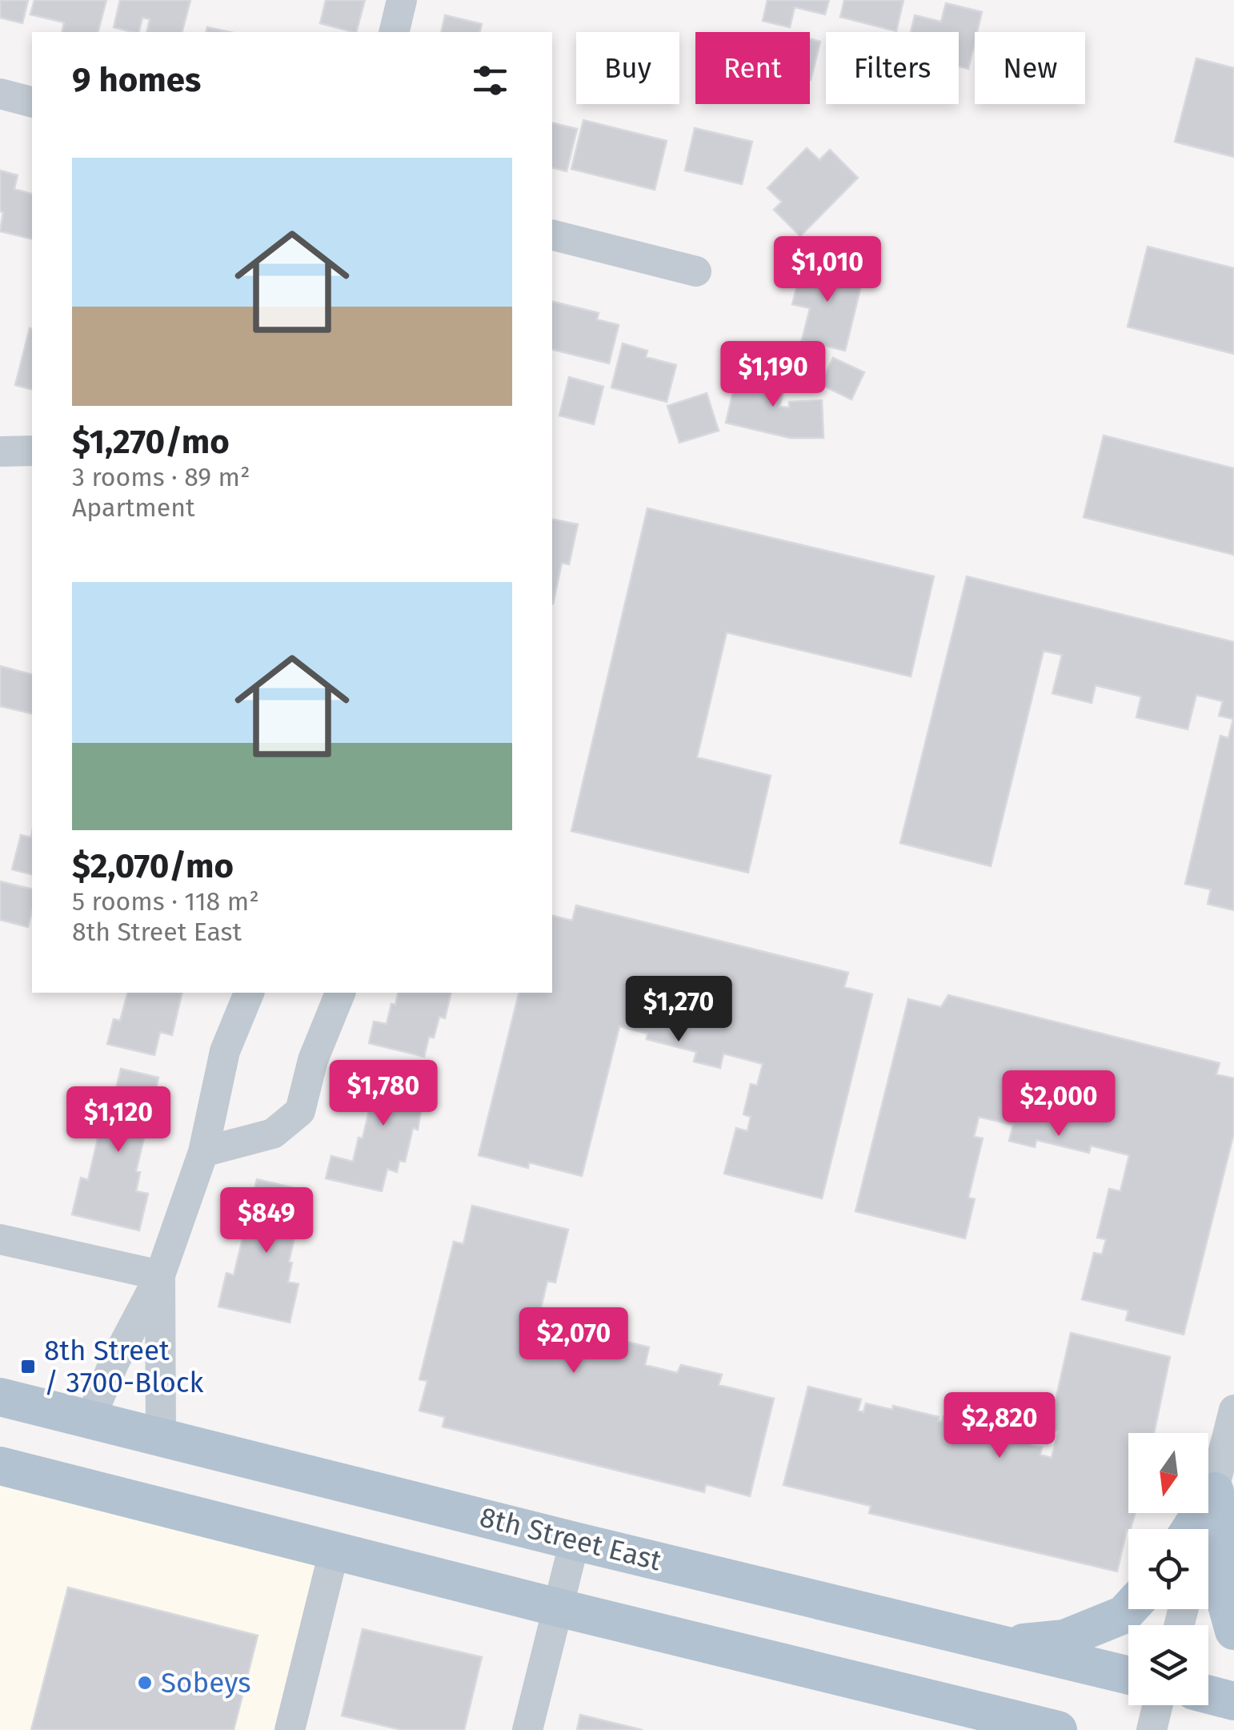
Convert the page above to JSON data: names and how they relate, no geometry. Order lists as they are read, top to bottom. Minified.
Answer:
{"streets":{"main road":["8th Street East"]},"places":{"transit":["8th Street / 3700-Block"],"other":["Sobeys"]},"north":"bottom","page":{"chip":["Buy","Rent","Filters","New"],"heading":"9 homes","list":[{"name":"$1,270/mo","note":"3 rooms · 89 m² · Apartment"},{"name":"$2,070/mo","note":"5 rooms · 118 m² · 8th Street East"}],"price":["$1,010","$1,190","$1,270","$1,780","$2,000","$1,120","$849","$2,070","$2,820"]}}
